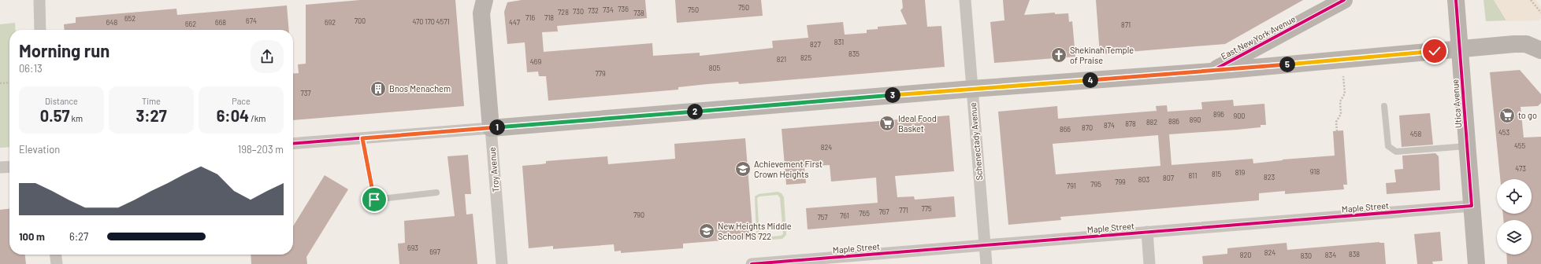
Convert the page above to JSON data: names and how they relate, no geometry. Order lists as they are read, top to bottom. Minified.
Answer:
{"streets":{"main road":["East New York Avenue","Utica Avenue","Troy Avenue"],"street":["Schenectady Avenue","Maple Street"]},"crossings":[["East New York Avenue","Utica Avenue"],["East New York Avenue","Schenectady Avenue"],["East New York Avenue","Troy Avenue"],["Utica Avenue","Maple Street"],["Schenectady Avenue","Maple Street"]],"places":{"church":["Shekinah Temple of Praise"],"building":["Bnos Menachem"],"supermarket":["to go","Ideal Food Basket"],"school or university":["Achievement First Crown Heights","New Heights Middle School MS 722"]},"house_numbers":["750","736","734","750","732","730","728","738","716","718","652","674","700","470 170 4571","648","668","692","447","662","871","831","827","835","825","821","469","805","779","737","896","900","890","886","882","878","874","870","866","453","458","455","824","473","918","819","815","811","823","807","803","799","795","791","775","771","767","765","790","761","757","693","697","824","838","820","834","830"],"page":{"heading":["Morning run","06:13"],"pins":["5","4","3","2","1"],"stats":[["Distance","0.57 km"],["Time","3:27"],["Pace","6:04 /km"]],"chart":["Elevation","198–203 m"],"list":[{"name":"100 m","note":"6:27"}]}}
